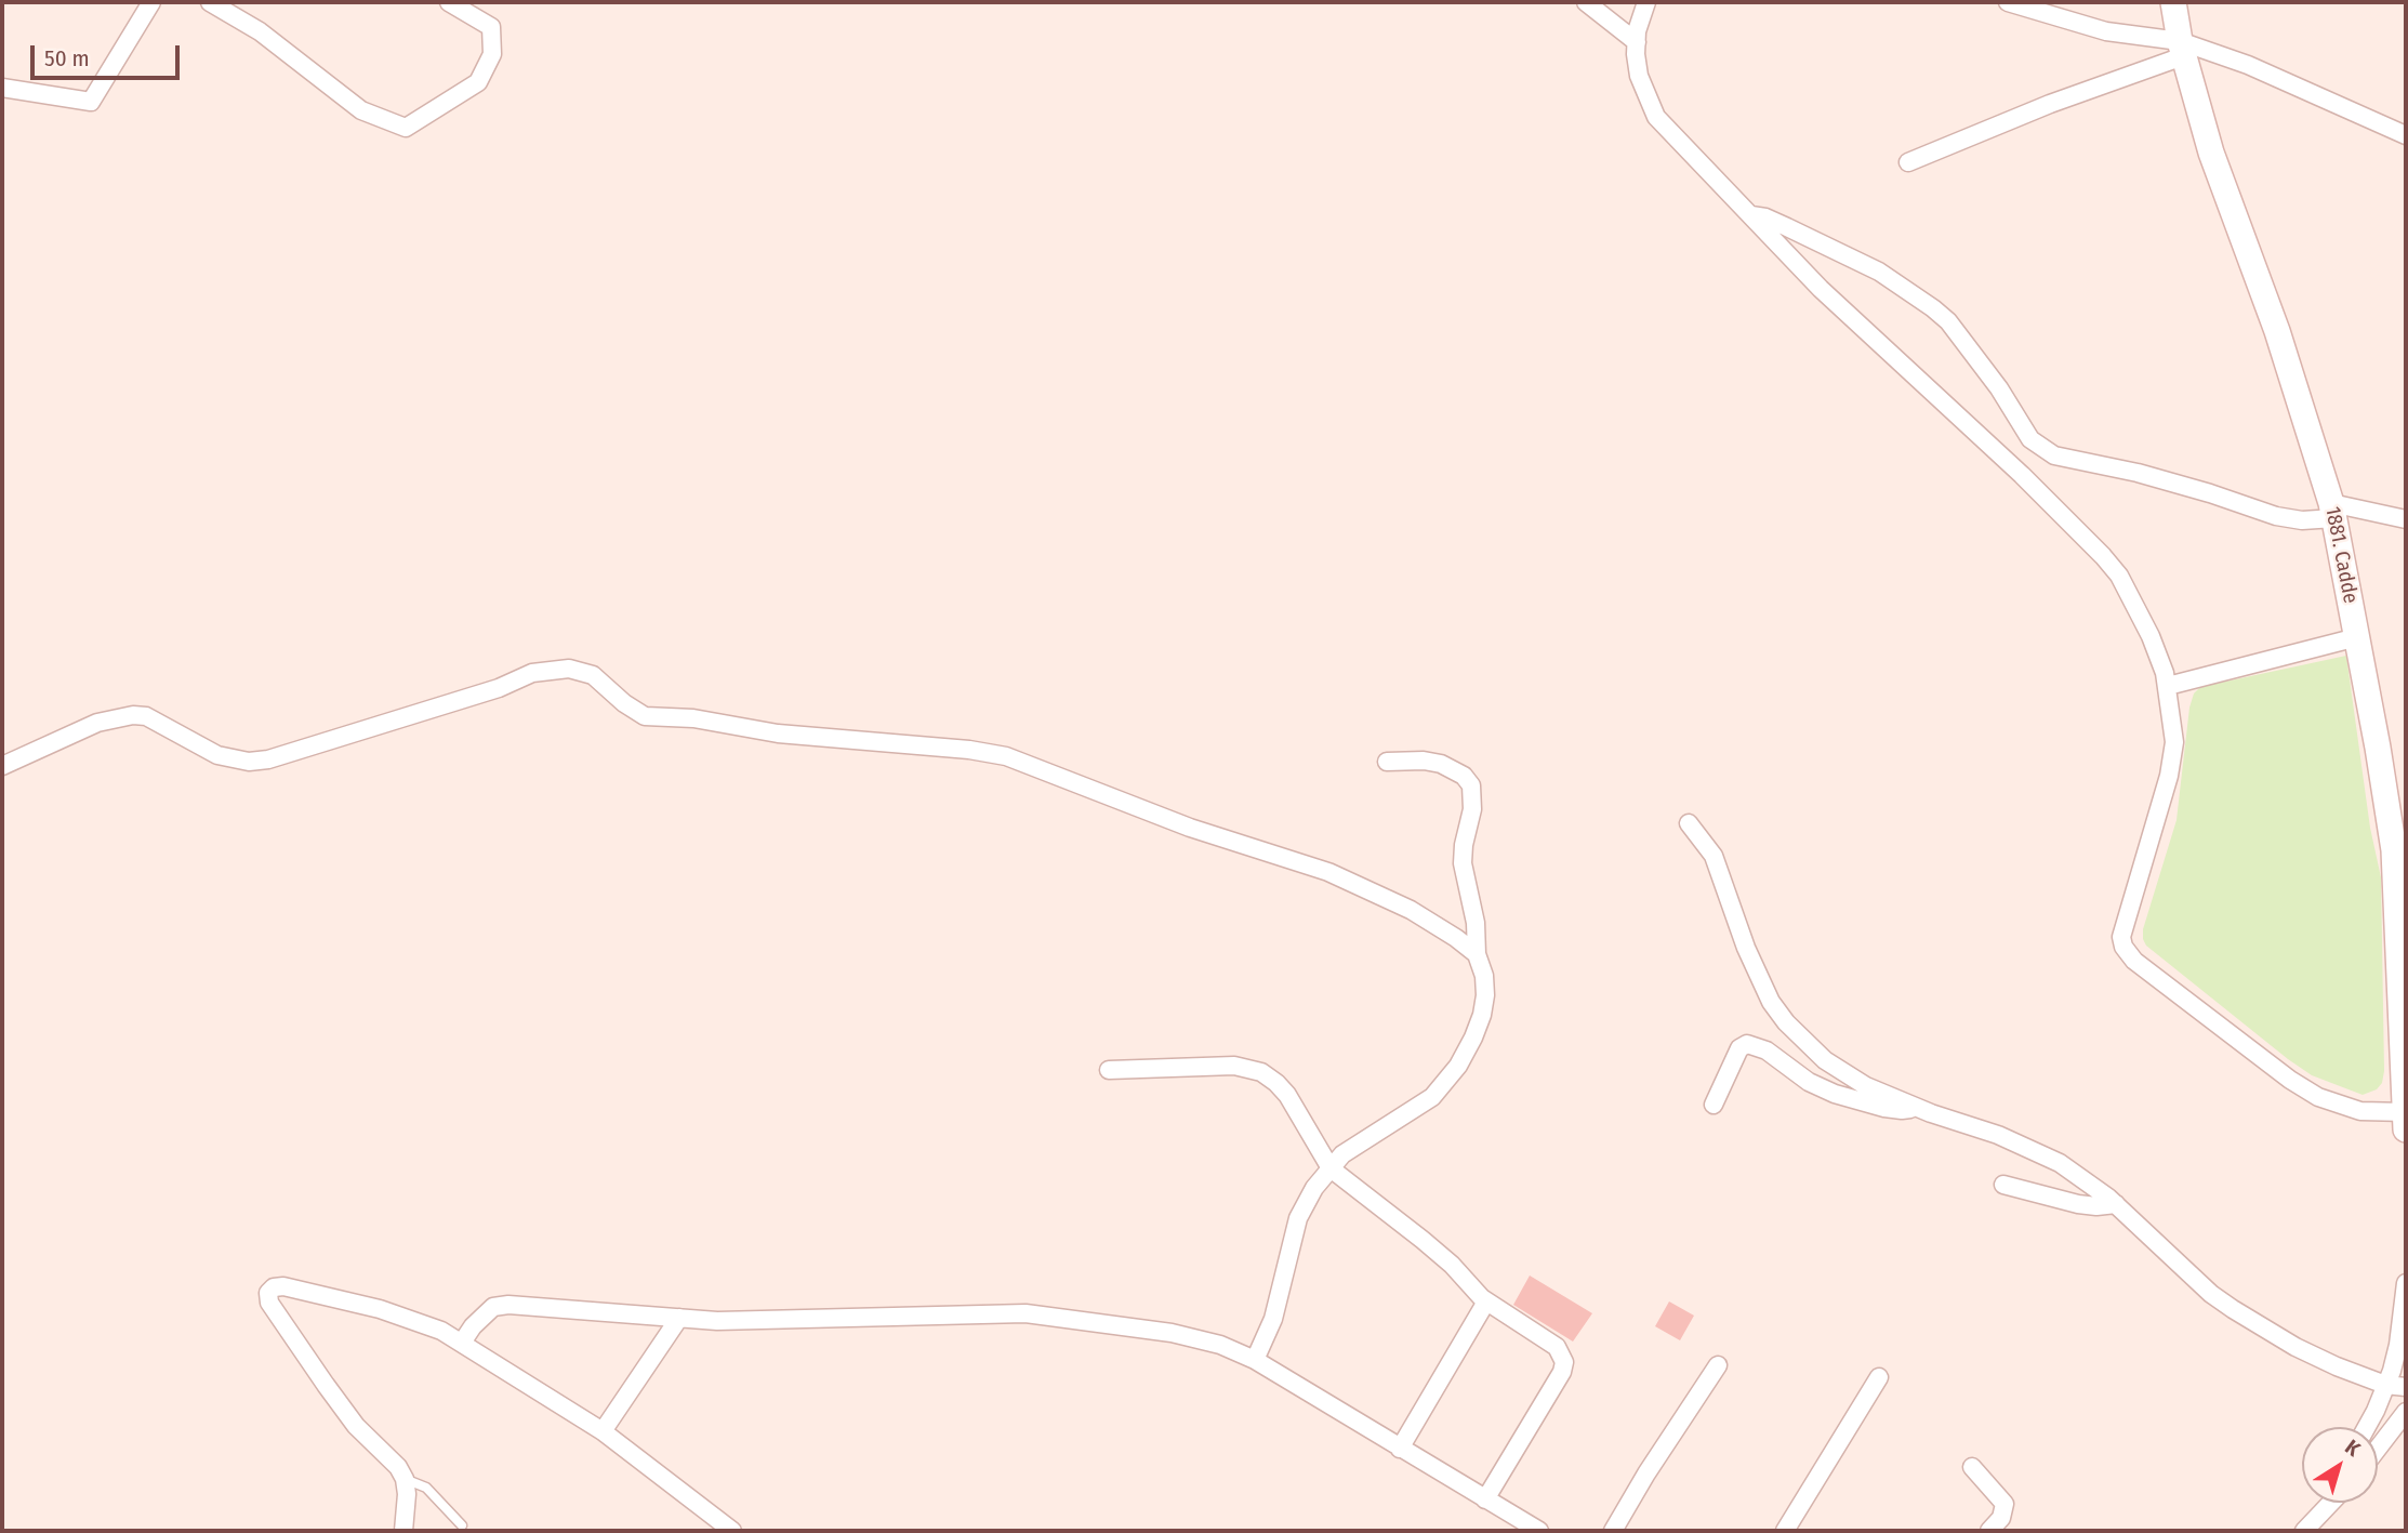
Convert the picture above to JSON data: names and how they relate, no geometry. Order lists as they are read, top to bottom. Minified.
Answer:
{"streets":{"street":["1881. Cadde"]},"scale_bar":"50 m","north":"top right"}
